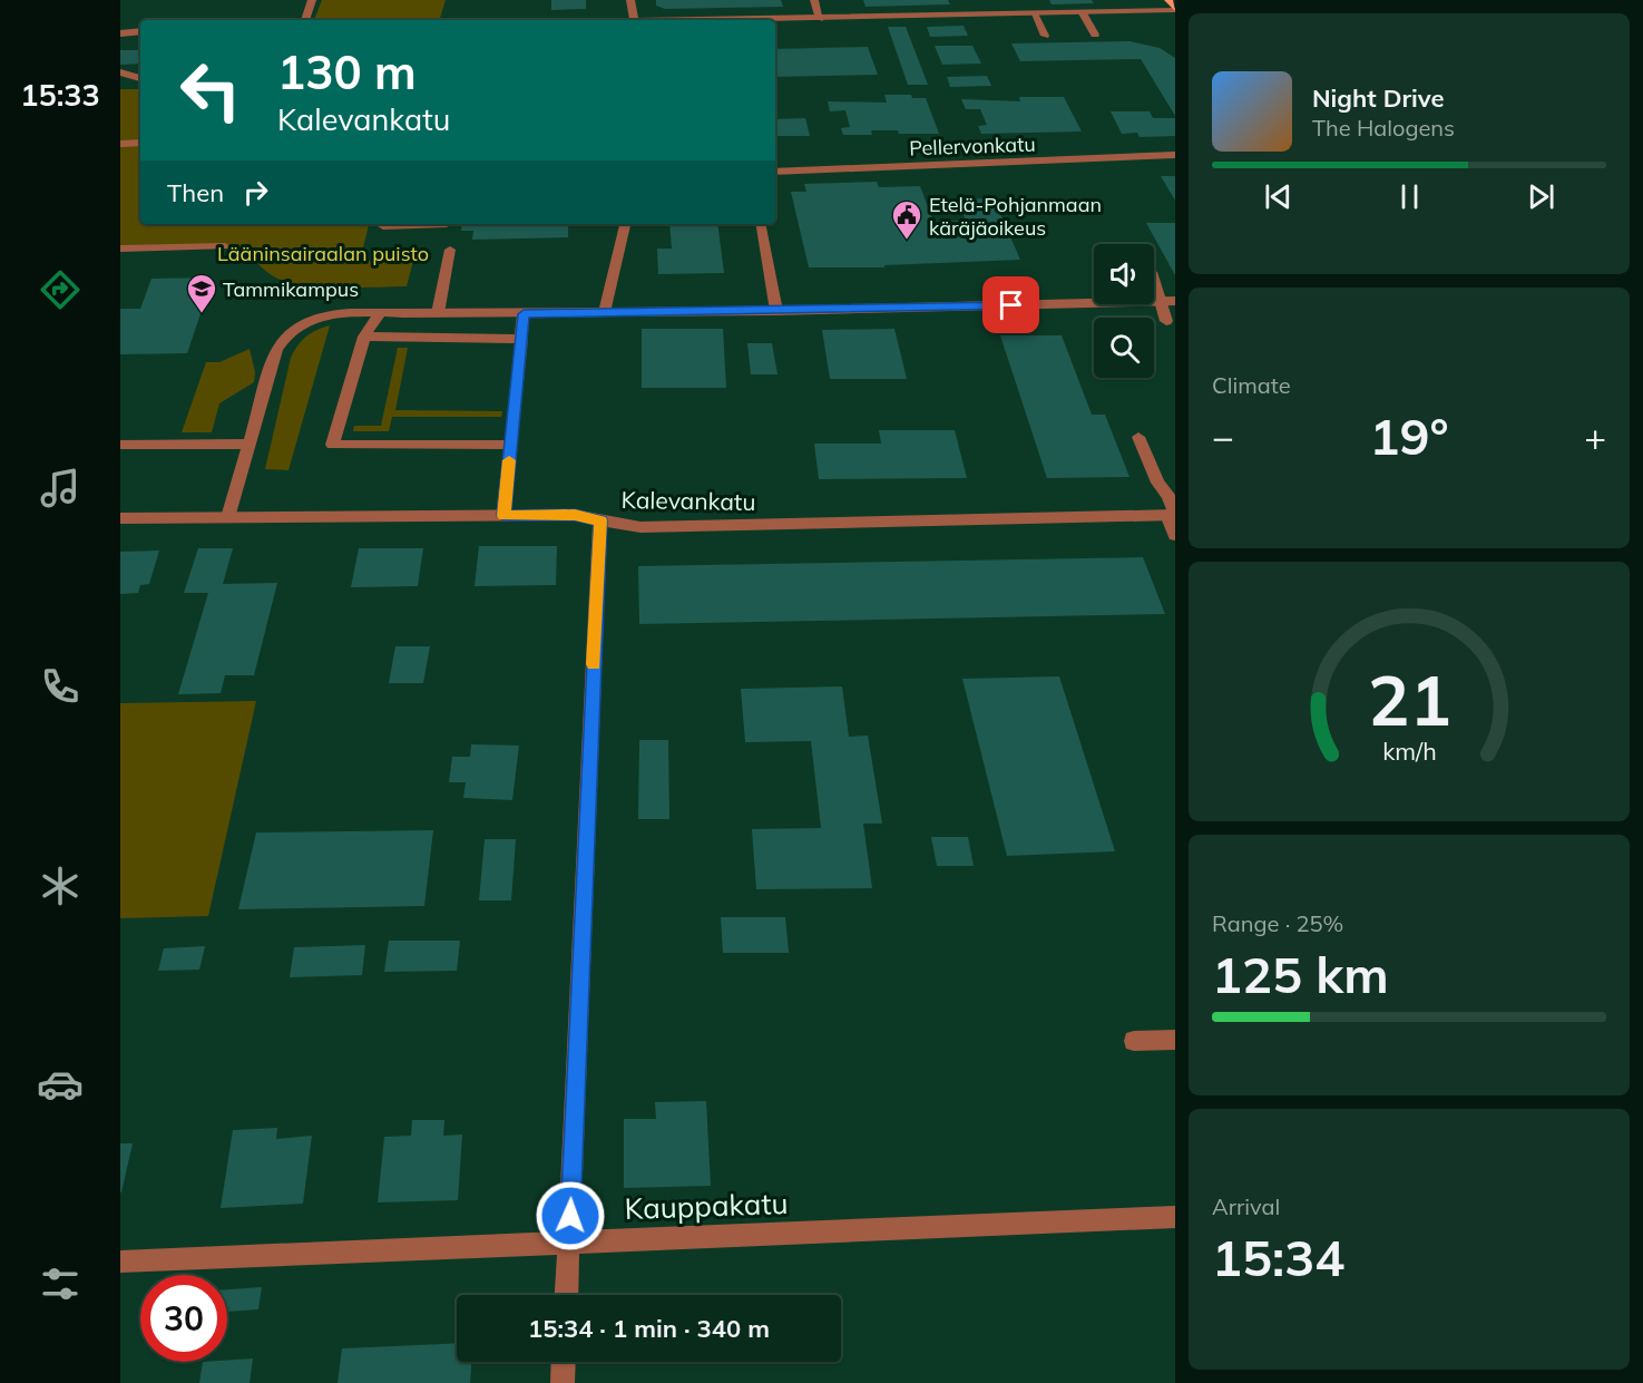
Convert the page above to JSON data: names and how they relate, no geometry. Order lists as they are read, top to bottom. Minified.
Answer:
{"streets":{"street":["Pellervonkatu","Kalevankatu","Kauppakatu"]},"parks":["Lääninsairaalan puisto"],"places":{"public building":["Etelä-Pohjanmaan käräjäoikeus"],"school or university":["Tammikampus"]},"page":{"tabs":"15:33","turn":["130 m","Kalevankatu"],"song":["Night Drive","The Halogens"],"then":"Then","tile":["Climate",["Range · 25%","125 km"],["Arrival","15:34"]],"heat":["−","19°","+"],"limit":"30","trip":"15:34 · 1 min · 340 m","gauge":["21","km/h"]}}
